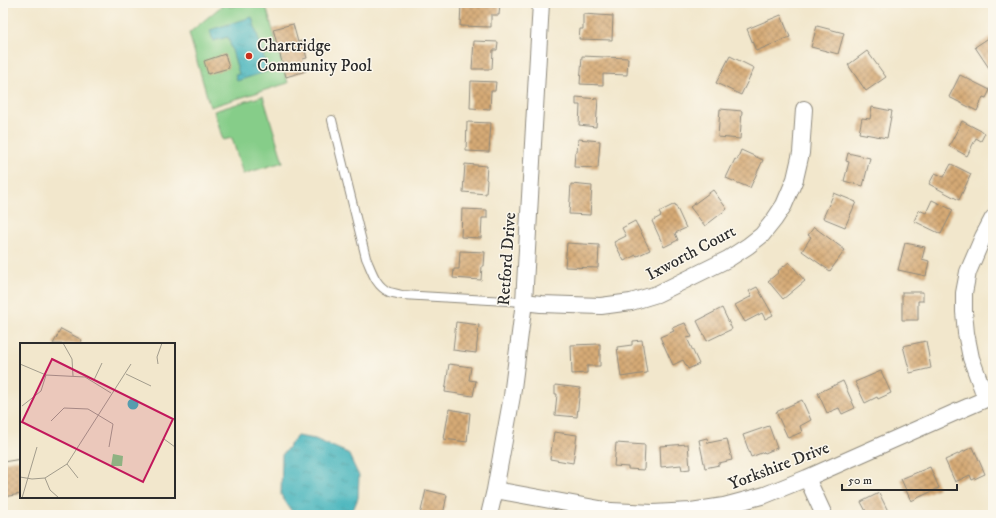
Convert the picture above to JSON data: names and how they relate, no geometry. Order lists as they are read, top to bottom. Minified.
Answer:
{"streets":{"street":["Ixworth Court","Retford Drive","Yorkshire Drive"]},"crossings":[["Ixworth Court","Retford Drive"],["Retford Drive","Yorkshire Drive"]],"places":["Chartridge Community Pool"],"scale_bar":"50 m"}
